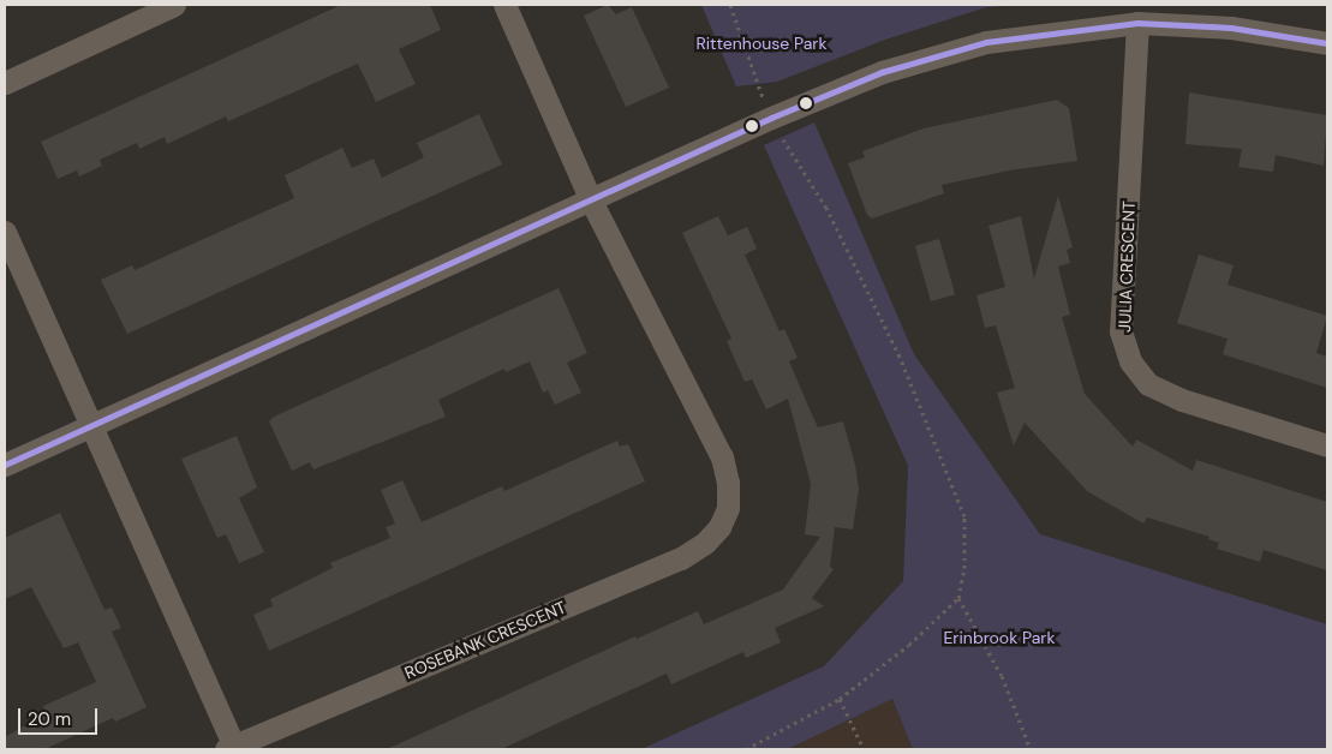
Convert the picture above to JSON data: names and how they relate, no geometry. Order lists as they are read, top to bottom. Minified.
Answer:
{"streets":{"street":["JULIA CRESCENT","ROSEBANK CRESCENT"]},"parks":["Rittenhouse Park","Erinbrook Park"],"scale_bar":"20 m"}
